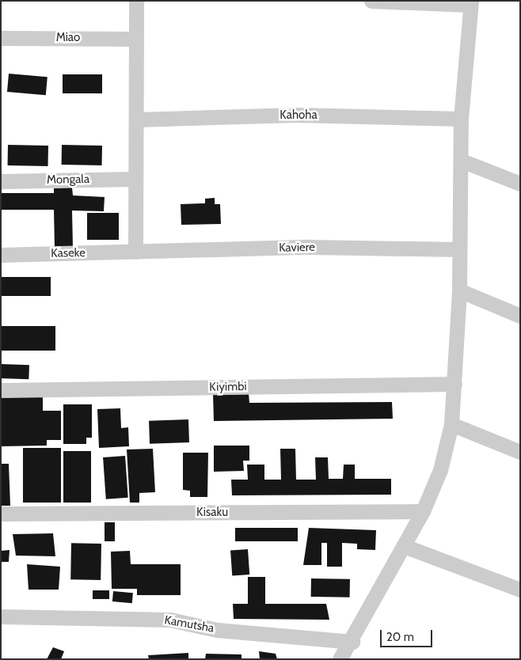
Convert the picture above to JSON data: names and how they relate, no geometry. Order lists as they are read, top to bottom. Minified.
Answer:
{"streets":{"street":["Miao","Kahoha","Mongala","Kaviere","Kaseke","Kiyimbi","Kisaku","Kamutsha"]},"crossings":[["Kaviere","Kaseke"]],"scale_bar":"20 m"}
